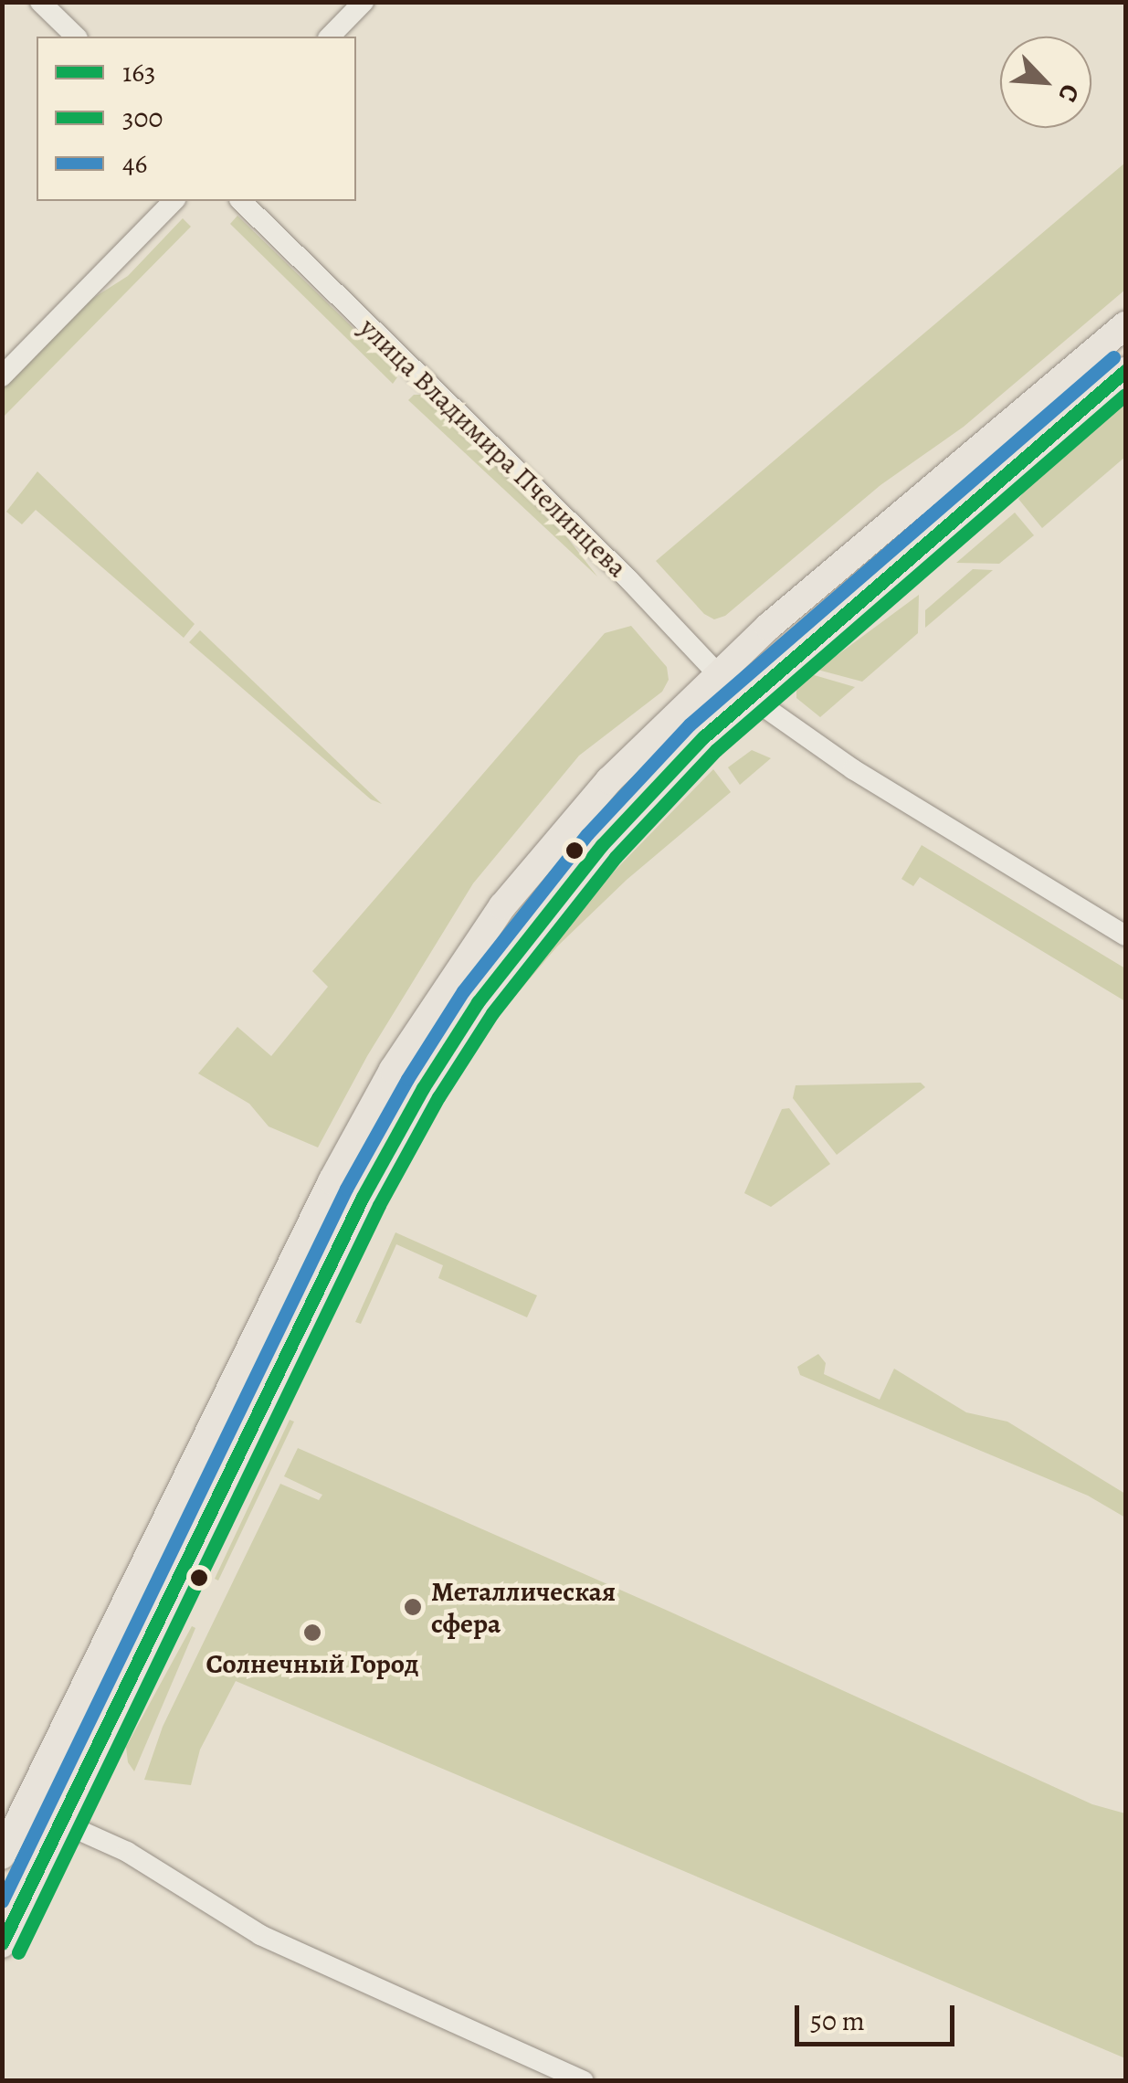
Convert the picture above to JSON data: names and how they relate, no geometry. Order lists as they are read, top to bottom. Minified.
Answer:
{"streets":{"street":["улица Владимира Пчелинцева"]},"places":["Металлическая сфера","Солнечный Город"],"lines":["transit line 46","transit line 163","transit line 300"],"legend":["163","300","46"],"scale_bar":"50 m","north":"bottom right"}
